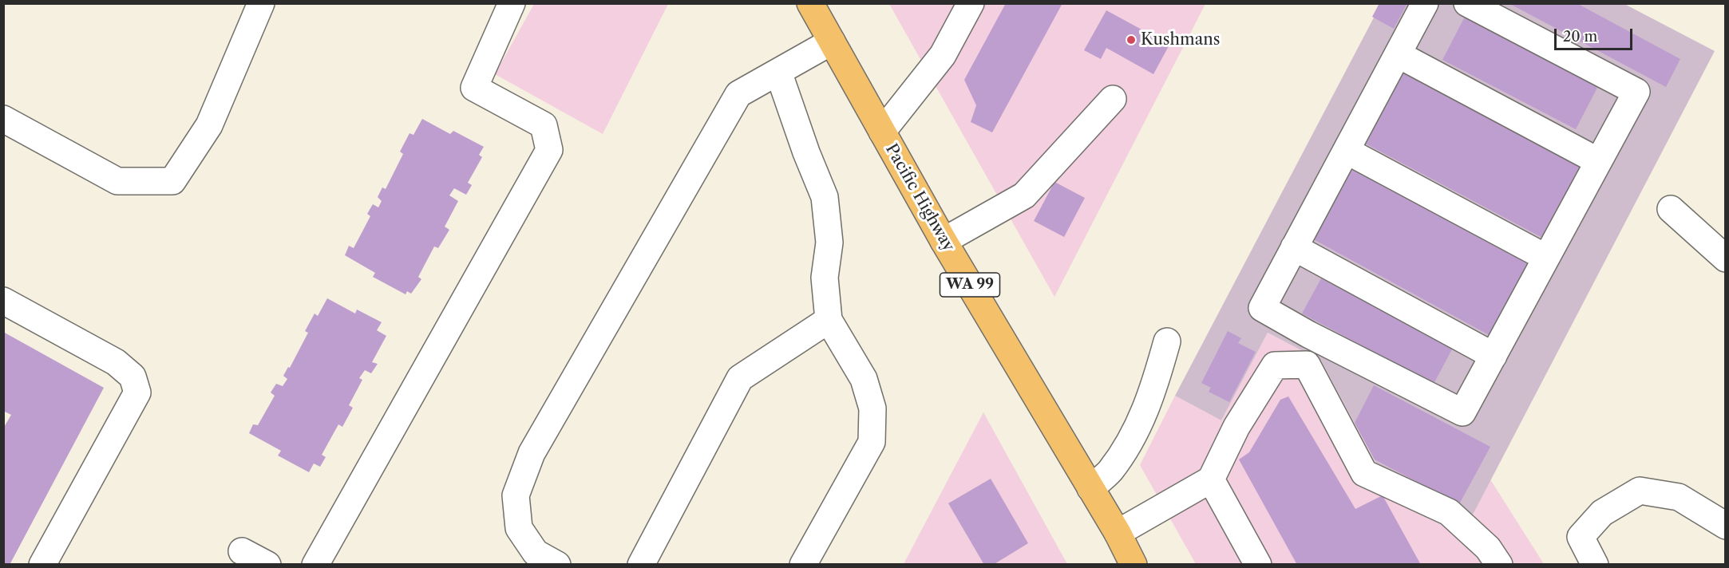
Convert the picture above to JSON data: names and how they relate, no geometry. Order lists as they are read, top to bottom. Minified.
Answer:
{"streets":{"highway":["Pacific Highway","WA 99"]},"places":["Kushmans"],"scale_bar":"20 m"}
